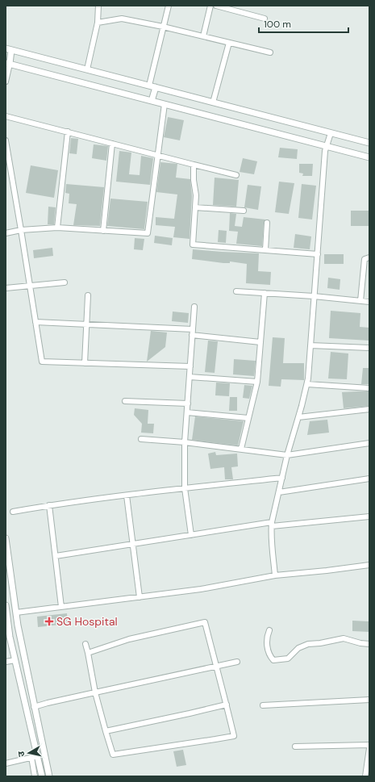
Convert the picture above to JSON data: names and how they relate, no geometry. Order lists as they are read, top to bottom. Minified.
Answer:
{"places":{"health":["SG Hospital"]},"scale_bar":"100 m","north":"left"}
